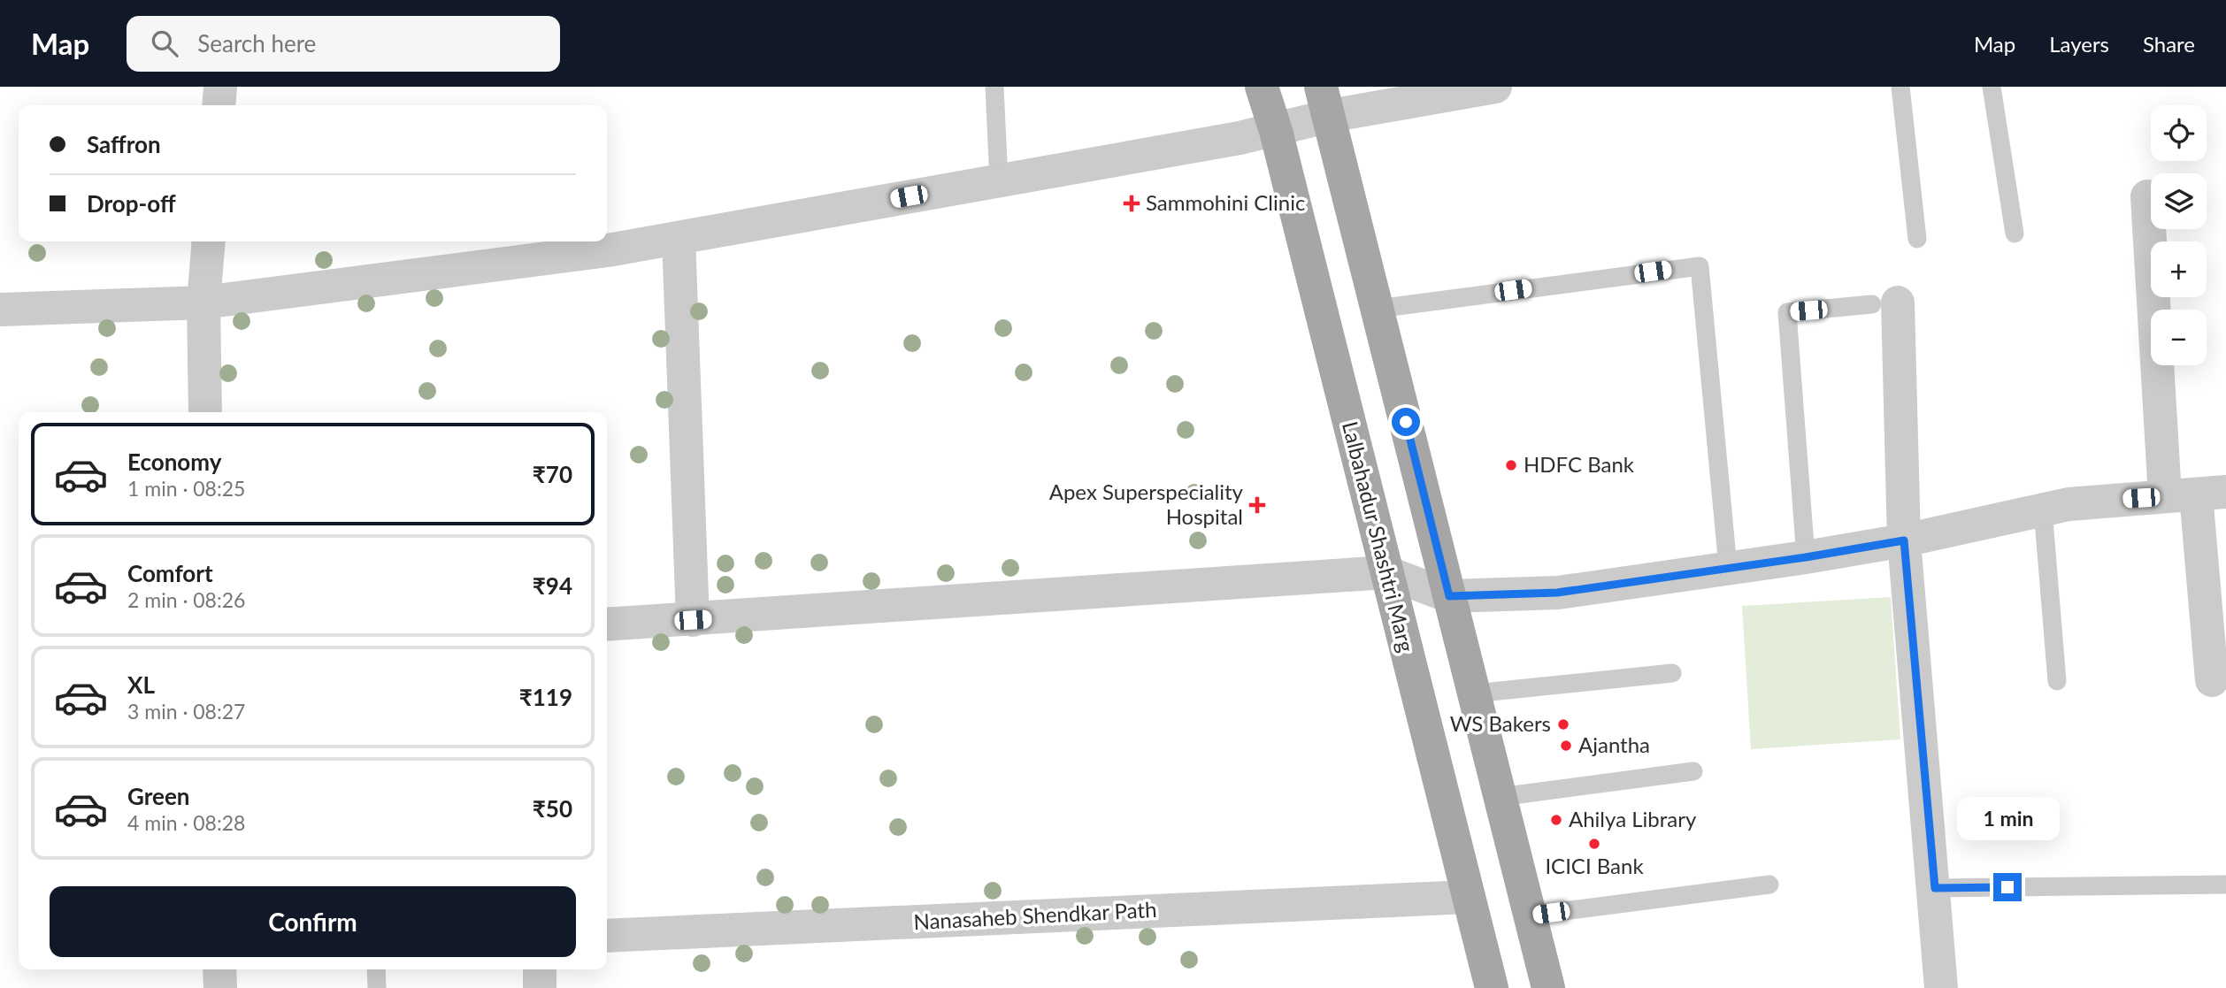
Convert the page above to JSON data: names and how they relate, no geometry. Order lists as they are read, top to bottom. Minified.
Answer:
{"streets":{"main road":["Lalbahadur Shashtri Marg"],"street":["Nanasaheb Shendkar Path"]},"crossings":[["Lalbahadur Shashtri Marg","Nanasaheb Shendkar Path"]],"places":{"health":["Sammohini Clinic","Apex Superspeciality Hospital"],"other":["HDFC Bank","WS Bakers","Ajantha","Ahilya Library","ICICI Bank"]},"page":{"header":"Map","search":"Search here","nav":["Map","Layers","Share"],"map_buttons":["+","−"],"banner":["Saffron","Drop-off"],"list":[{"name":"Economy","note":"1 min · 08:25","value":"₹70"},{"name":"Comfort","note":"2 min · 08:26","value":"₹94"},{"name":"XL","note":"3 min · 08:27","value":"₹119"},{"name":"Green","note":"4 min · 08:28","value":"₹50"}],"bubble":"1 min","buttons":"Confirm"}}
